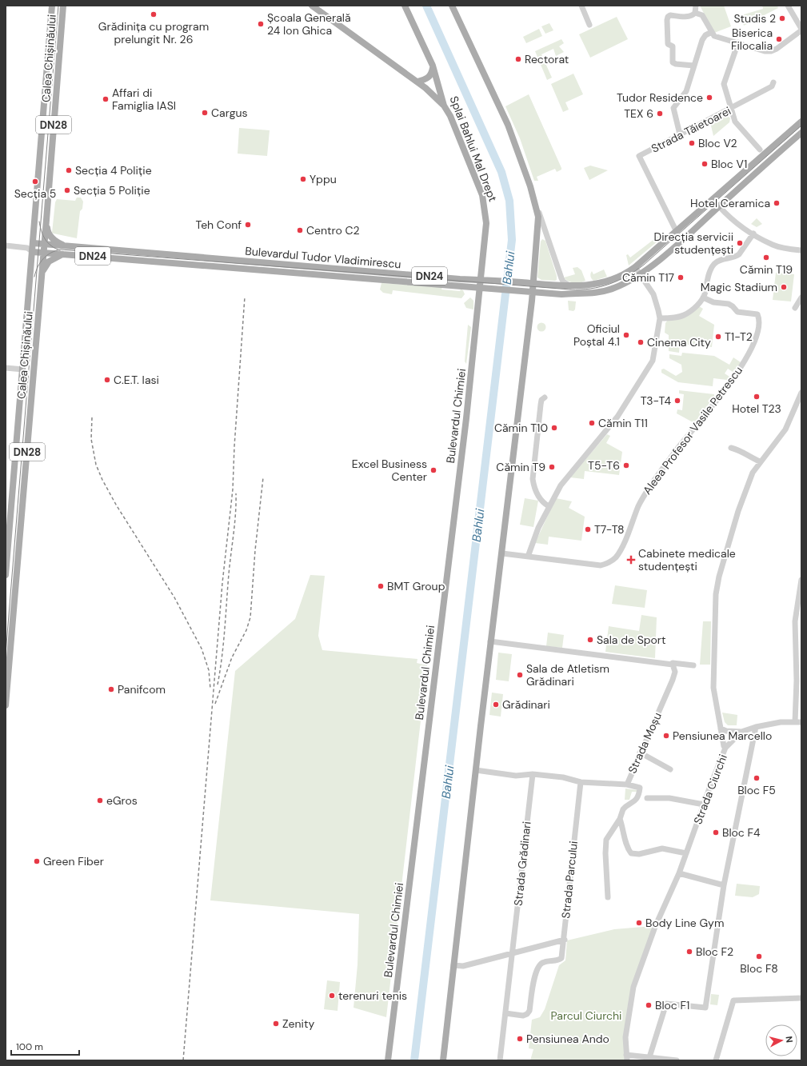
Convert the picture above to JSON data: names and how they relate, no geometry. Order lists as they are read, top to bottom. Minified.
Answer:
{"streets":{"main road":["Calea Chișinăului","DN28","Splai Bahlui Mal Drept","DN24","Bulevardul Tudor Vladimirescu","Bulevardul Chimiei"],"street":["Strada Tăietoarei","Aleea Profesor Vasile Petrescu","Strada Moșu","Strada Ciurchi","Strada Grădinari","Strada Parcului"]},"crossings":[["Calea Chișinăului","Bulevardul Tudor Vladimirescu"],["Strada Tăietoarei","Bulevardul Tudor Vladimirescu"],["Splai Bahlui Mal Drept","Bulevardul Tudor Vladimirescu"],["Splai Bahlui Mal Drept","Bulevardul Chimiei"],["Bulevardul Tudor Vladimirescu","Bulevardul Chimiei"],["Strada Grădinari","Strada Parcului"]],"water":["Bahlui"],"parks":["Parcul Ciurchi"],"places":{"other":["Grădinița cu program prelungit Nr. 26","Studis 2","Școala Generală 24 Ion Ghica","Biserica Filocalia","Rectorat","Tudor Residence","Affari di Famiglia IASI","Cargus","TEX 6","Bloc V2","Bloc V1","Secția 4 Poliție","Yppu","Secția 5","Secția 5 Poliție","Hotel Ceramica","Teh Conf","Centro C2","Direcția servicii studențești","Cămin T19","Cămin T17","Magic Stadium","Oficiul Poștal 4.1","T1-T2","Cinema City","C.E.T. Iasi","Hotel T23","T3-T4","Cămin T11","Cămin T10","T5-T6","Cămin T9","Excel Business Center","T7-T8","BMT Group","Sala de Sport","Sala de Atletism Grădinari","Panifcom","Grădinari","Pensiunea Marcello","Bloc F5","eGros","Bloc F4","Green Fiber","Body Line Gym","Bloc F2","Bloc F8","terenuri tenis","Bloc F1","Zenity","Pensiunea Ando"],"health":["Cabinete medicale studențești"]},"scale_bar":"100 m","north":"right"}
